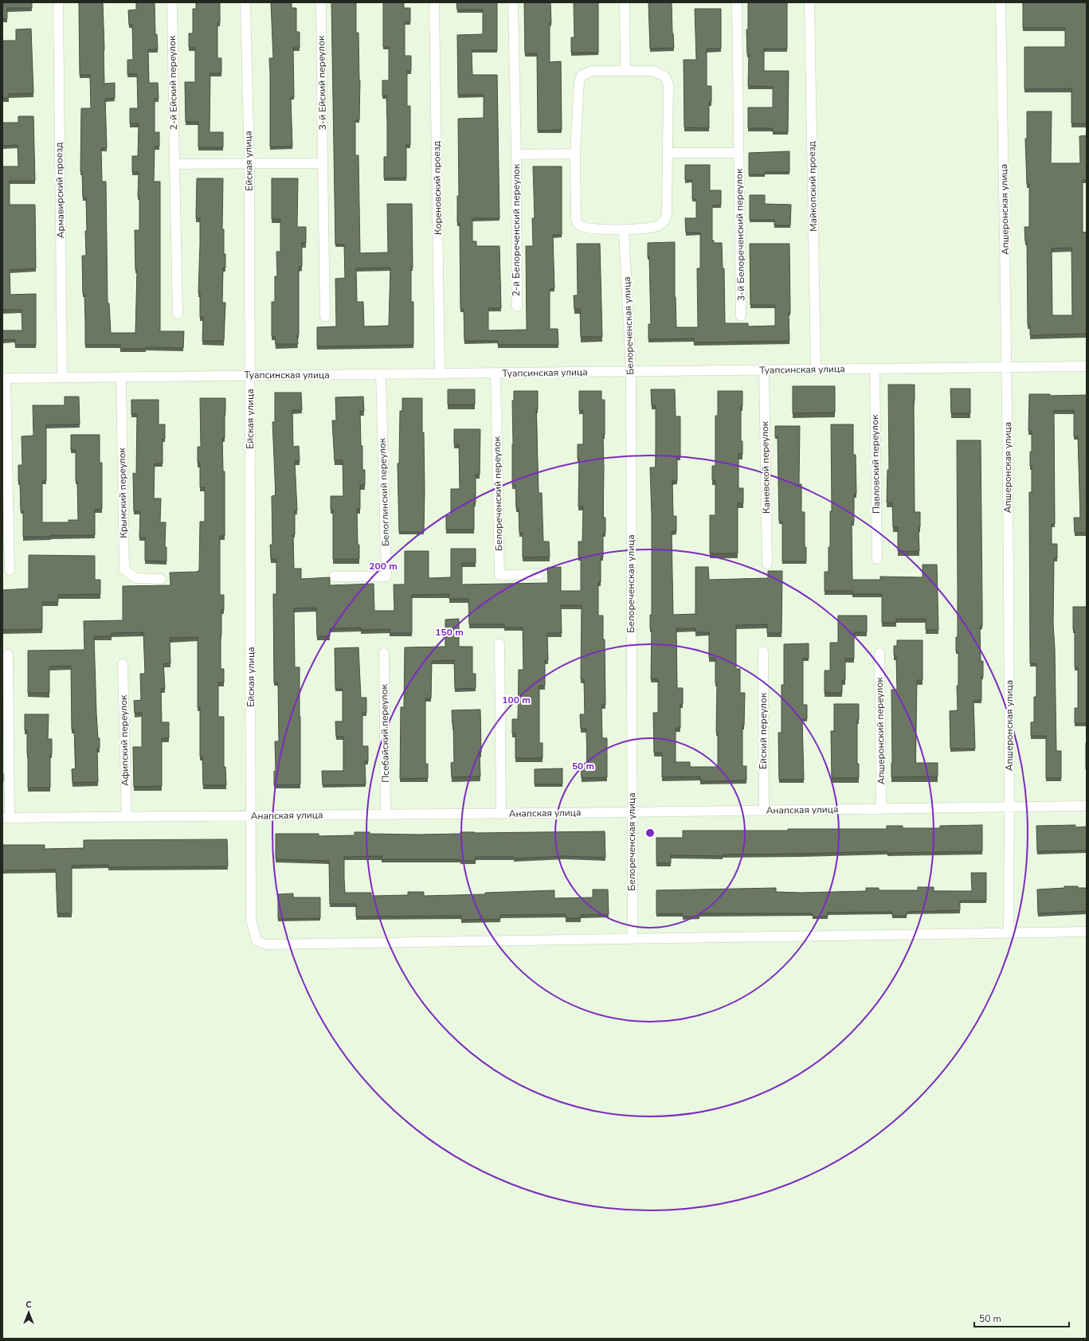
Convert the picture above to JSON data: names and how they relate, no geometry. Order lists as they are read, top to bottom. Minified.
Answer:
{"streets":{"street":["2-й Ейский переулок","3-й Ейский переулок","Ейская улица","Майкопский проезд","Кореновский проезд","Армавирский проезд","Апшеронская улица","2-й Белореченский переулок","3-й Белореченский переулок","Белореченская улица","Туапсинская улица","Павловский переулок","Каневской переулок","Белоглинский переулок","Крымский переулок","Белореченский переулок","Ейский переулок","Апшеронский переулок","Псебайский переулок","Афипский переулок","Анапская улица"]},"crossings":[["Ейская улица","Белореченская улица"],["Ейская улица","Туапсинская улица"],["Ейская улица","Анапская улица"],["Майкопский проезд","Туапсинская улица"],["Кореновский проезд","Туапсинская улица"],["Армавирский проезд","Туапсинская улица"],["Апшеронская улица","Туапсинская улица"],["Апшеронская улица","Анапская улица"],["Белореченская улица","Туапсинская улица"],["Белореченская улица","Анапская улица"],["Туапсинская улица","Павловский переулок"],["Туапсинская улица","Каневской переулок"],["Туапсинская улица","Белоглинский переулок"],["Туапсинская улица","Крымский переулок"],["Туапсинская улица","Белореченский переулок"],["Ейский переулок","Анапская улица"],["Апшеронский переулок","Анапская улица"],["Псебайский переулок","Анапская улица"],["Афипский переулок","Анапская улица"]],"scale_bar":"50 m","north":"top","rings":["200 m","150 m","100 m","50 m"]}
